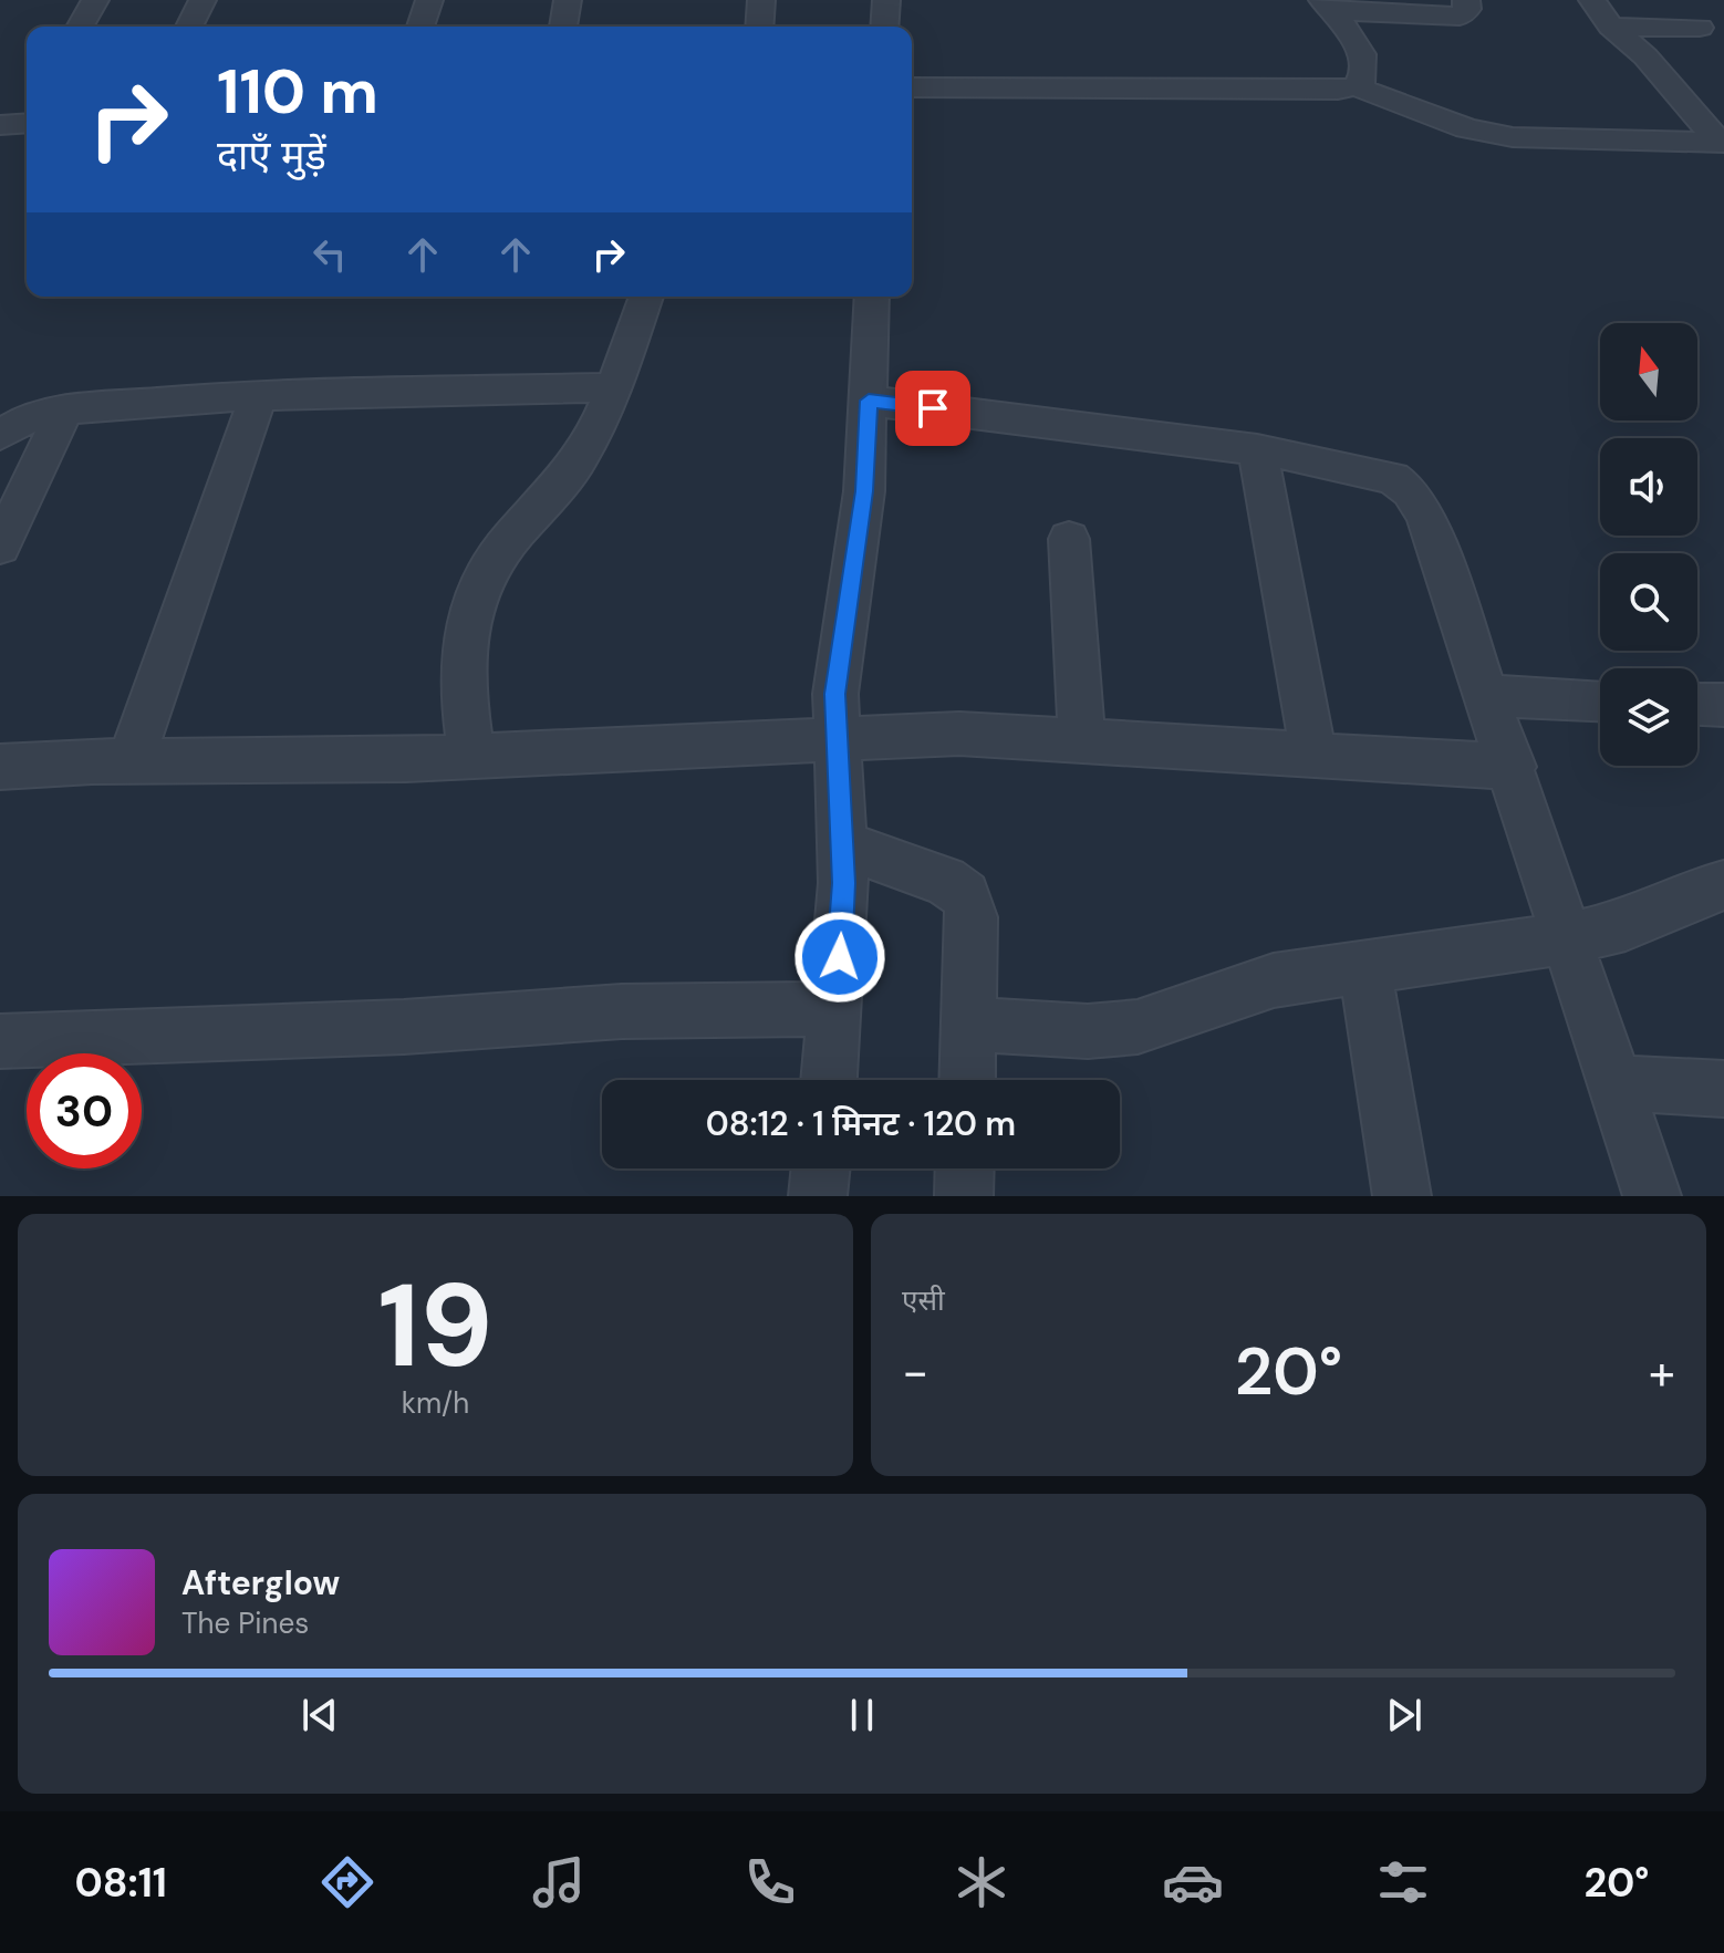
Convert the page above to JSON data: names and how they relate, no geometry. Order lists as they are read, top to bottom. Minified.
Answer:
{"north":"top","page":{"turn":["110 m","दाएँ मुड़ें"],"limit":"30","trip":"08:12 · 1 मिनट · 120 m","tile":[["19","km/h"],"एसी"],"heat":["−","20°","+"],"song":["Afterglow","The Pines"],"tabs":["08:11","20°"]}}
